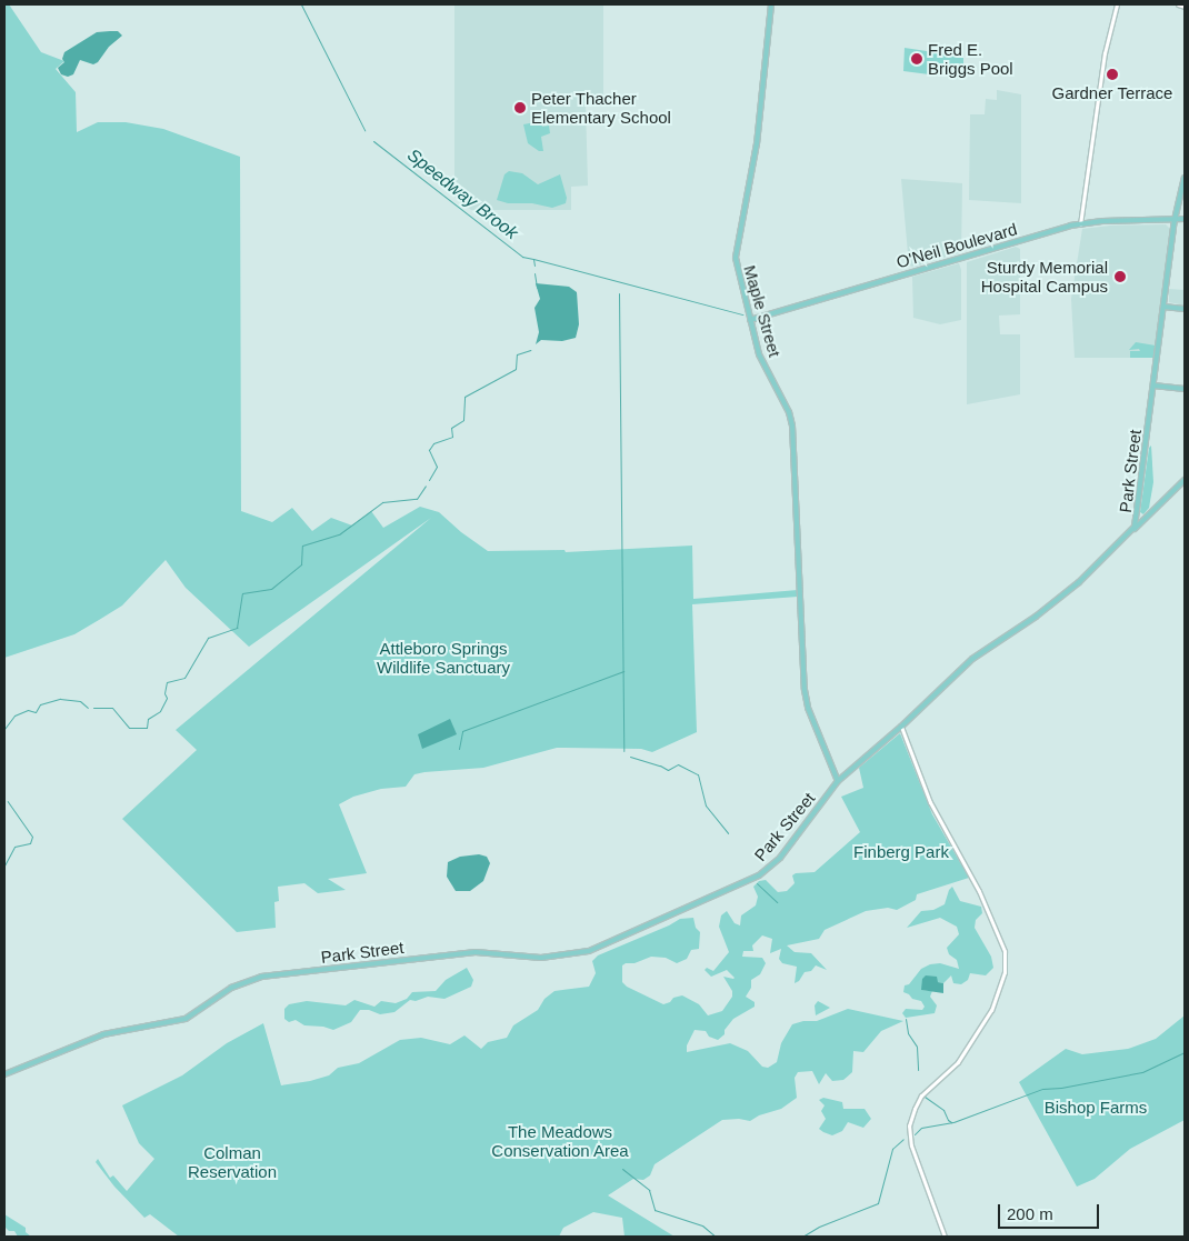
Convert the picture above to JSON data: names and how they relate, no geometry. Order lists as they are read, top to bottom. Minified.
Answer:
{"streets":{"main road":["O'Neil Boulevard","Maple Street","Park Street"]},"crossings":[["O'Neil Boulevard","Maple Street"],["O'Neil Boulevard","Park Street"],["Maple Street","Park Street"]],"water":["Speedway Brook"],"parks":["Attleboro Springs Wildlife Sanctuary","Finberg Park","Bishop Farms","The Meadows Conservation Area","Colman Reservation"],"places":["Fred E. Briggs Pool","Gardner Terrace","Peter Thacher Elementary School","Sturdy Memorial Hospital Campus"],"scale_bar":"200 m"}
